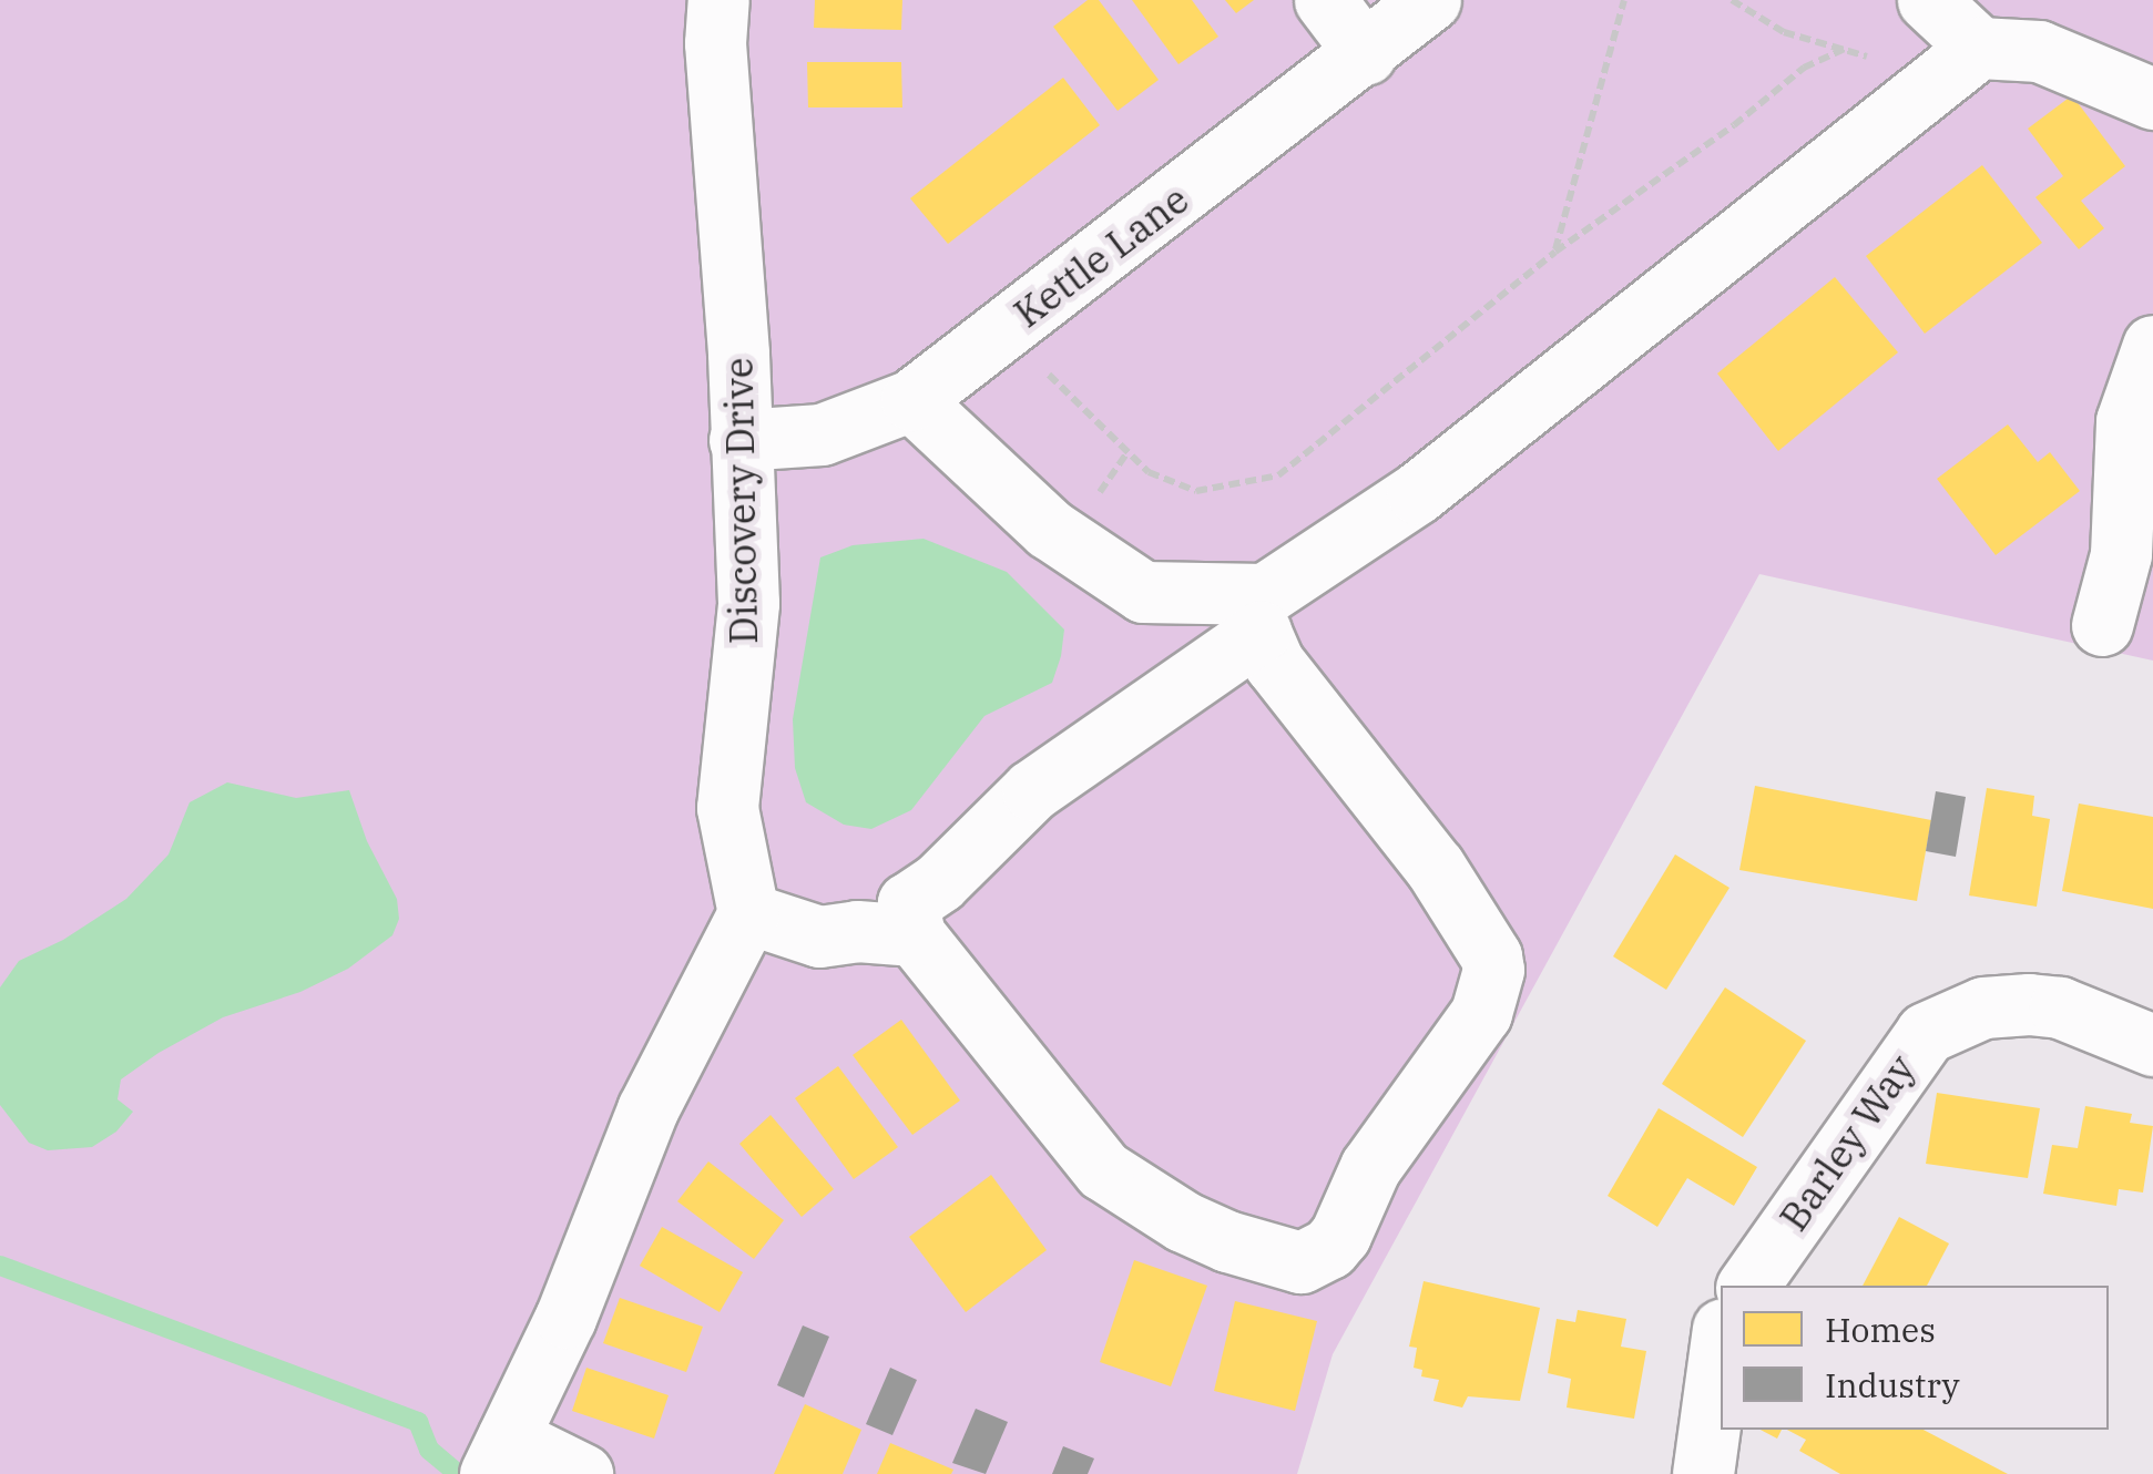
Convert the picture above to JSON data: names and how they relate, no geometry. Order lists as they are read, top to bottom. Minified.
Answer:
{"streets":{"street":["Kettle Lane","Discovery Drive","Barley Way"]},"crossings":[["Kettle Lane","Discovery Drive"]],"legend":["Homes","Industry"]}
